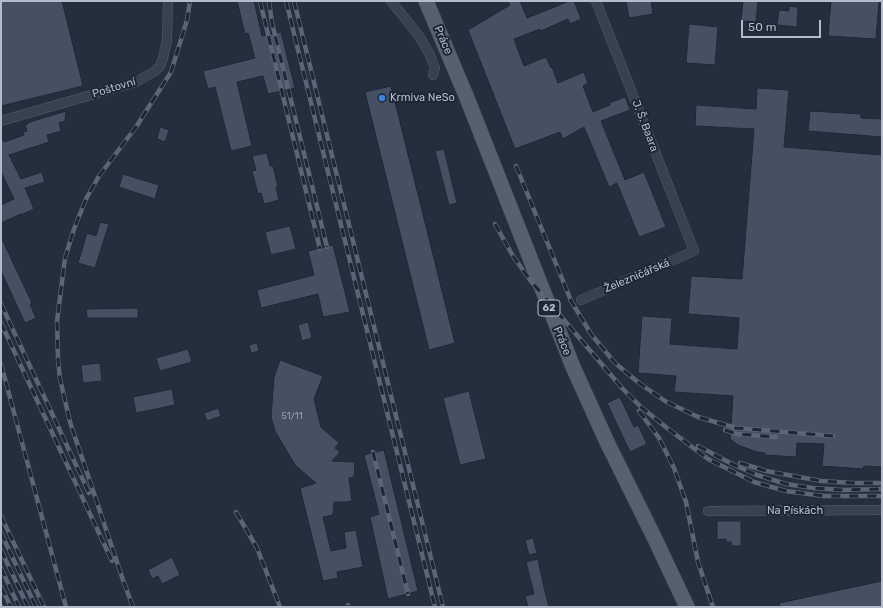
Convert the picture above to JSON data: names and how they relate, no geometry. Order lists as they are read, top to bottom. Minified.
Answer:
{"streets":{"main road":["Práce","62"],"street":["Poštovní","J. Š. Baara","Železničářská","Na Pískách"]},"crossings":[["J. Š. Baara","Železničářská"]],"places":["Krmiva NeSo"],"house_numbers":["51/11"],"scale_bar":"50 m"}
